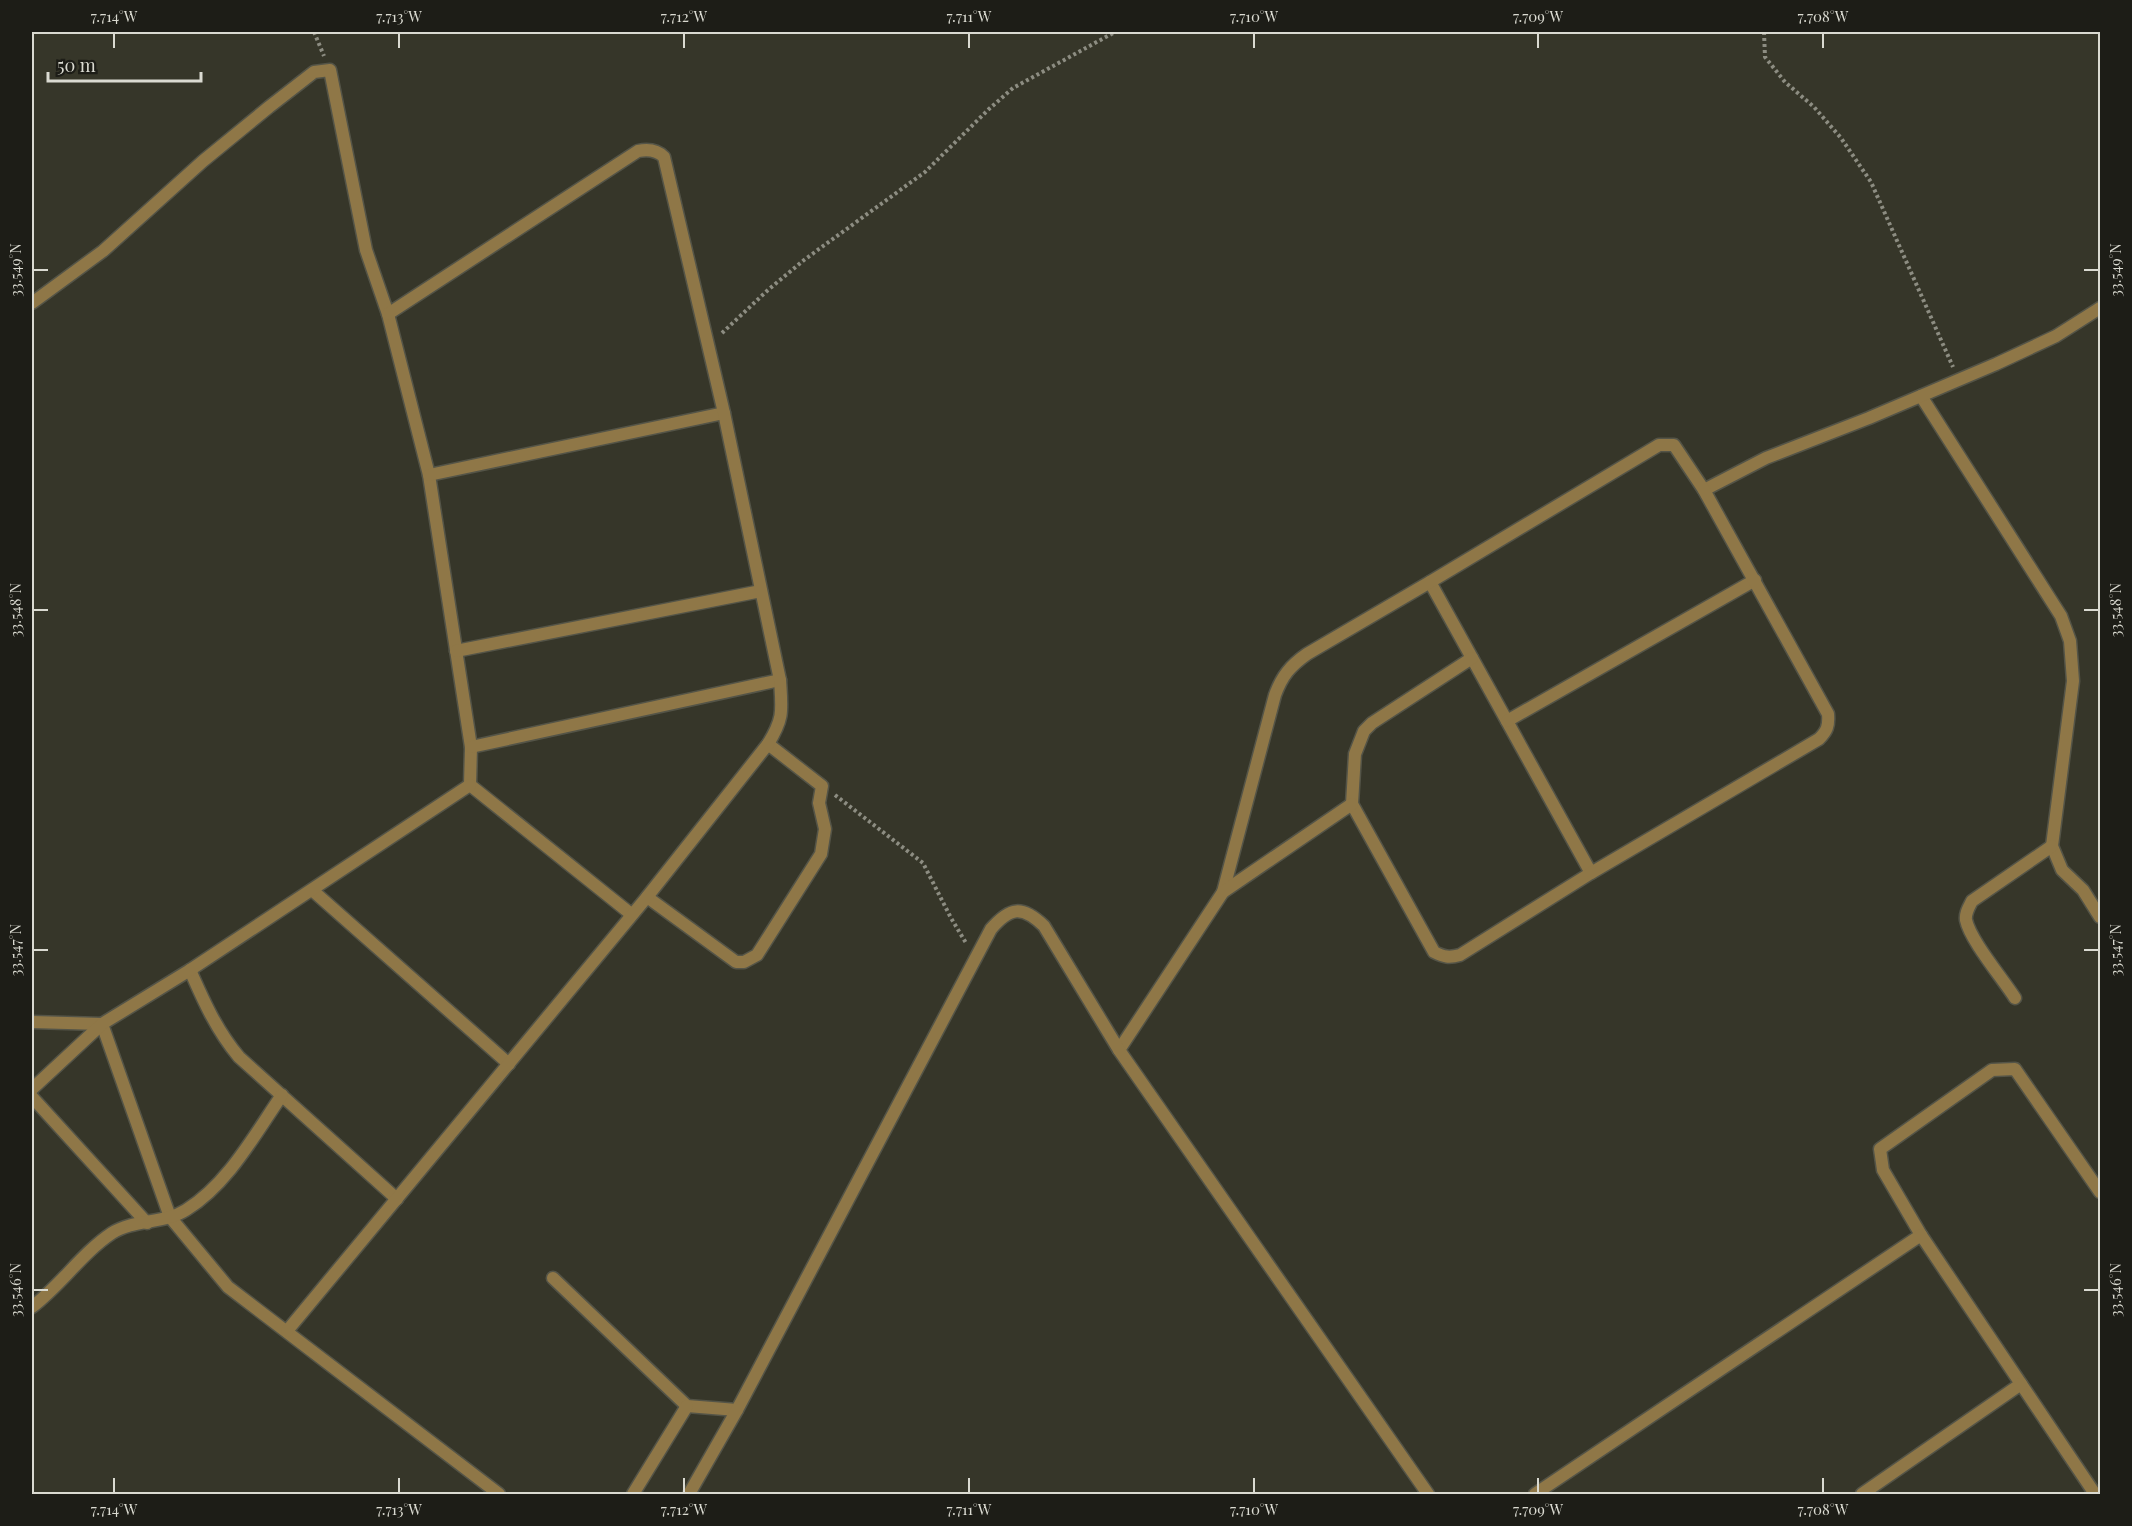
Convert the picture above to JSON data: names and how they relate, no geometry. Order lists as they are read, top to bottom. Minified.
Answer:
{"scale_bar":"50 m","coordinates":["7.714°W","7.713°W","7.712°W","7.711°W","7.710°W","7.709°W","7.708°W","33.549°N","33.548°N","33.547°N","33.546°N"]}
